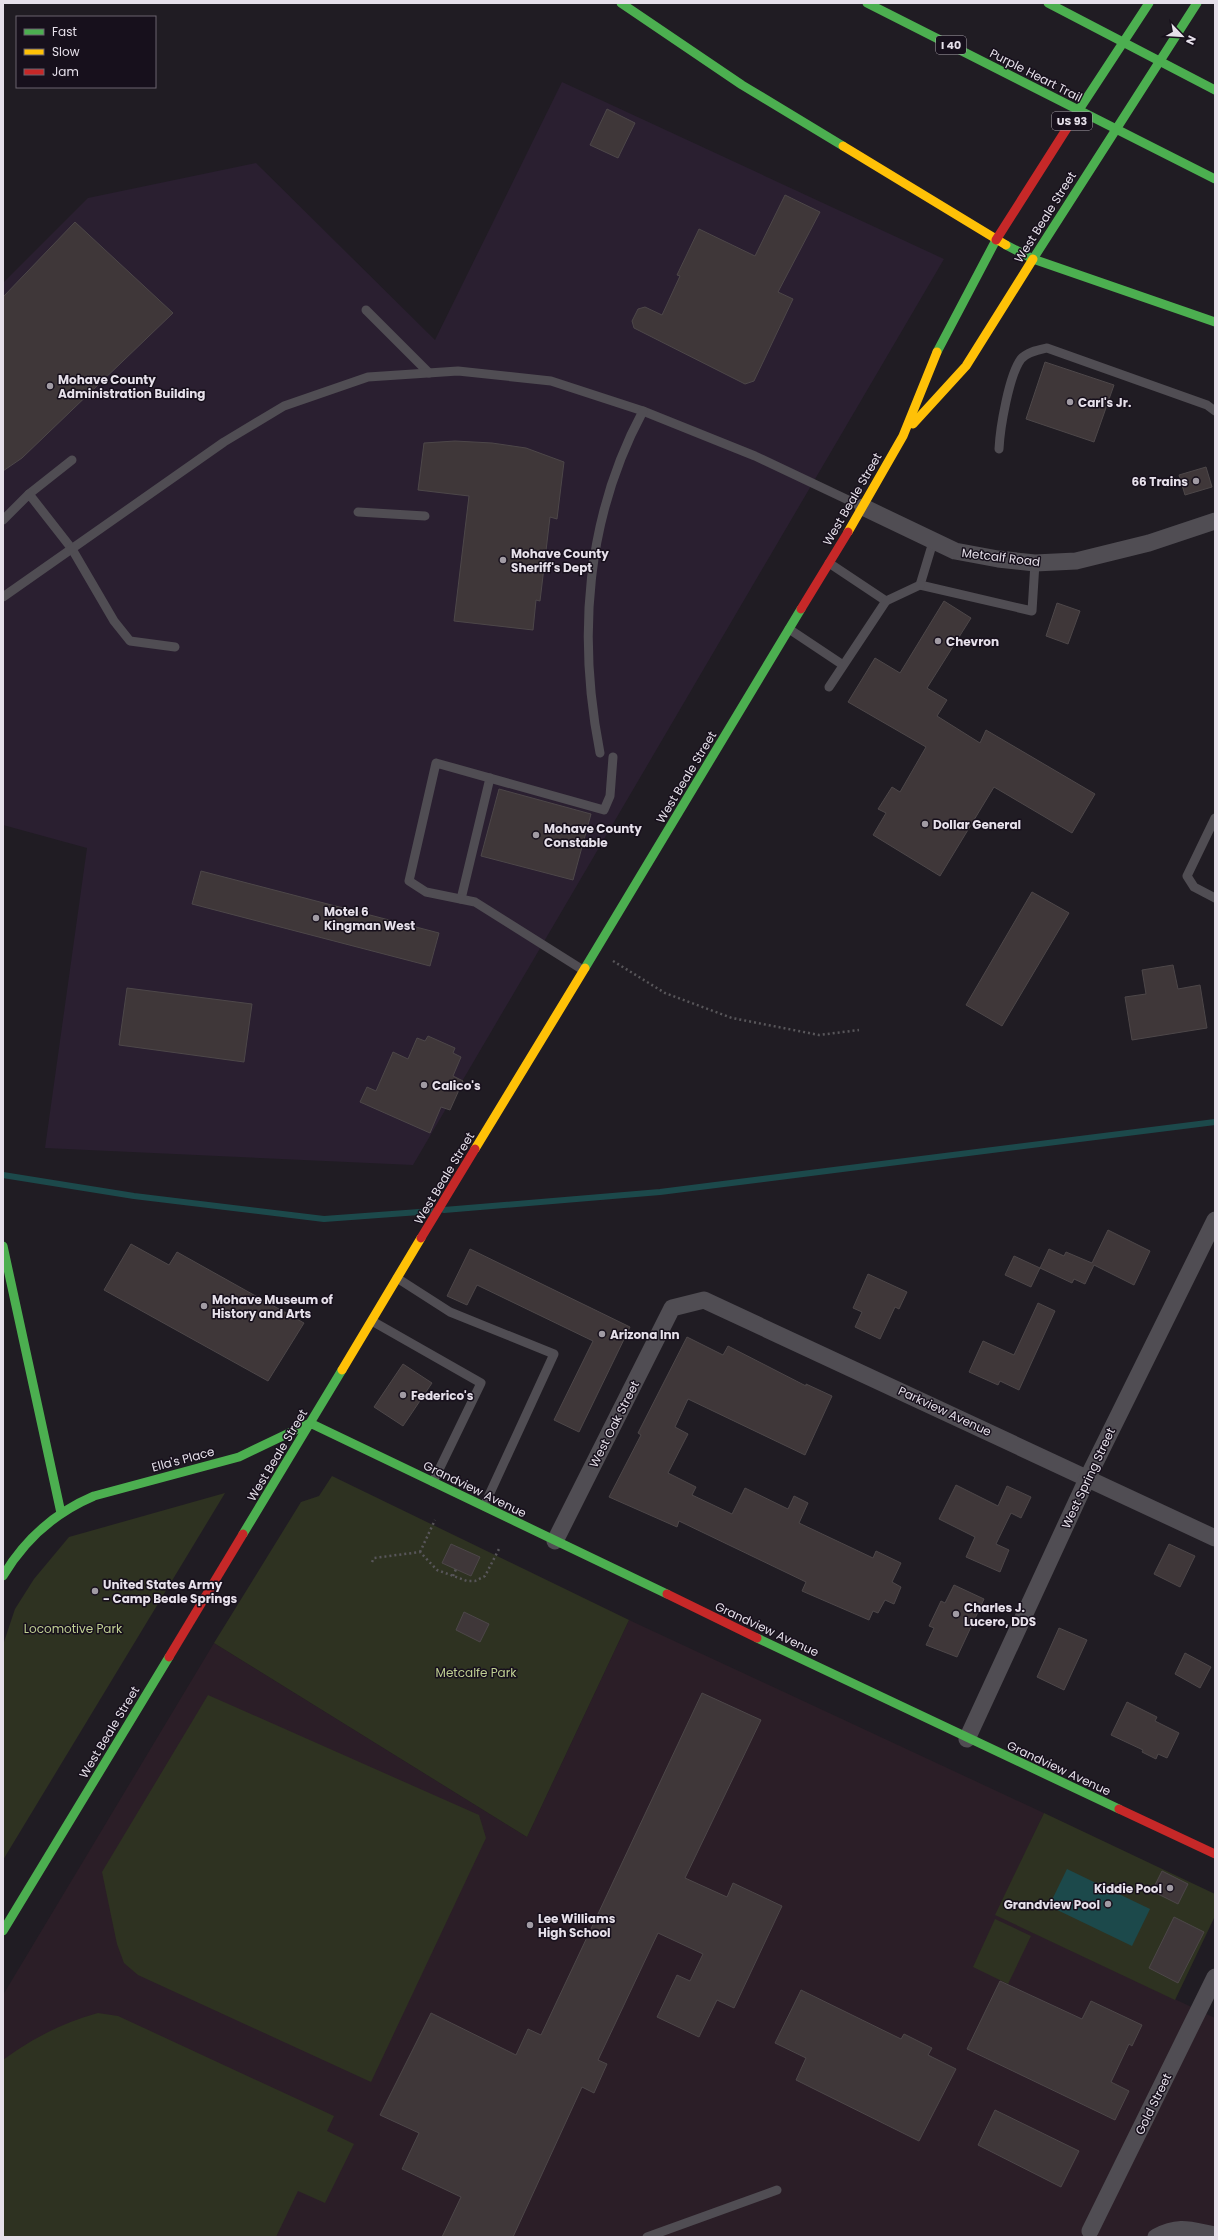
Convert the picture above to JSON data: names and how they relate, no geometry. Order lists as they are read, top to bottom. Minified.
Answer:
{"streets":{"main road":["I 40","Purple Heart Trail","US 93","West Beale Street","Ella's Place","Grandview Avenue"],"street":["Metcalf Road","Parkview Avenue","West Oak Street","West Spring Street","Gold Street"]},"crossings":[["West Beale Street","Metcalf Road"],["West Beale Street","Ella's Place"],["West Beale Street","Grandview Avenue"],["Parkview Avenue","West Oak Street"],["Parkview Avenue","West Spring Street"],["West Oak Street","Grandview Avenue"],["Ella's Place","Grandview Avenue"],["West Spring Street","Grandview Avenue"]],"parks":["Locomotive Park","Metcalfe Park"],"places":["Mohave County Administration Building","Carl's Jr.","66 Trains","Mohave County Sheriff's Dept","Chevron","Dollar General","Mohave County Constable","Motel 6 Kingman West","Calico's","Mohave Museum of History and Arts","Arizona Inn","Federico's","United States Army - Camp Beale Springs","Charles J. Lucero, DDS","Kiddie Pool","Grandview Pool","Lee Williams High School"],"legend":["Fast","Slow","Jam"],"north":"bottom right"}
